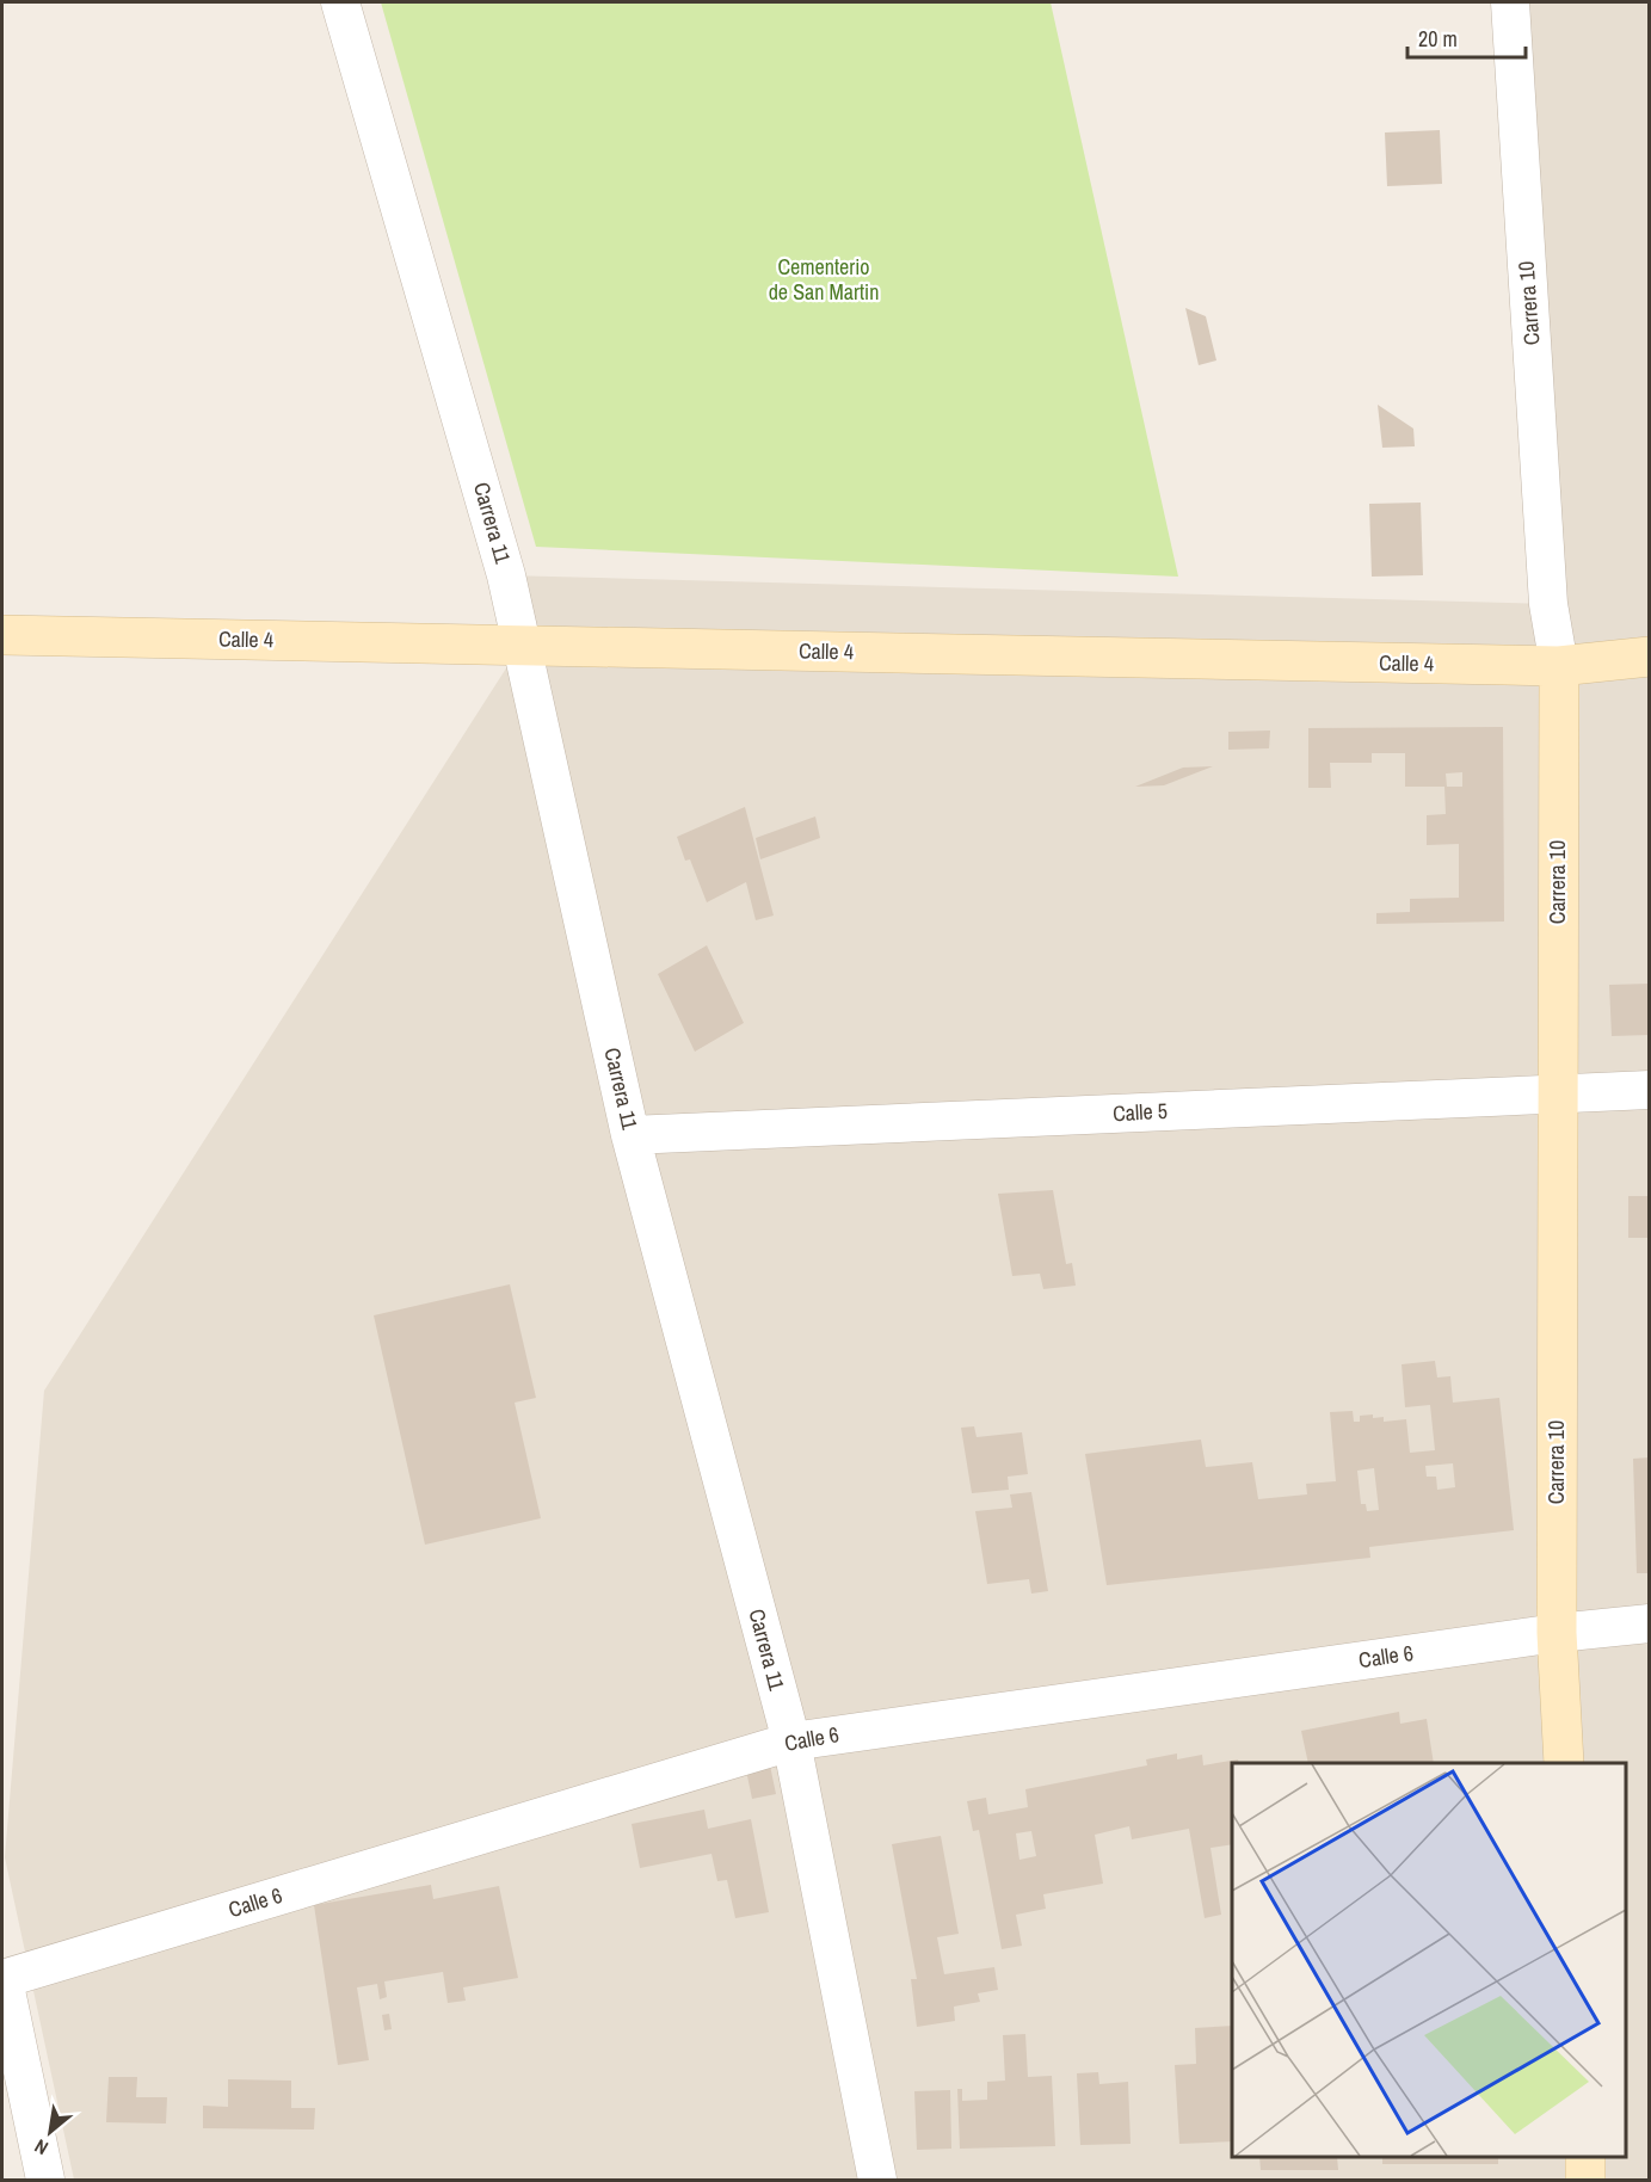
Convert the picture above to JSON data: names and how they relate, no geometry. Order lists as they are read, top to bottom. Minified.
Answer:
{"streets":{"street":["Carrera 10","Carrera 11","Calle 4","Calle 5","Calle 6"]},"crossings":[["Carrera 10","Calle 4"],["Carrera 10","Calle 5"],["Carrera 10","Calle 6"],["Carrera 11","Calle 4"],["Carrera 11","Calle 5"],["Carrera 11","Calle 6"]],"parks":["Cementerio de San Martin"],"scale_bar":"20 m","north":"bottom left"}
